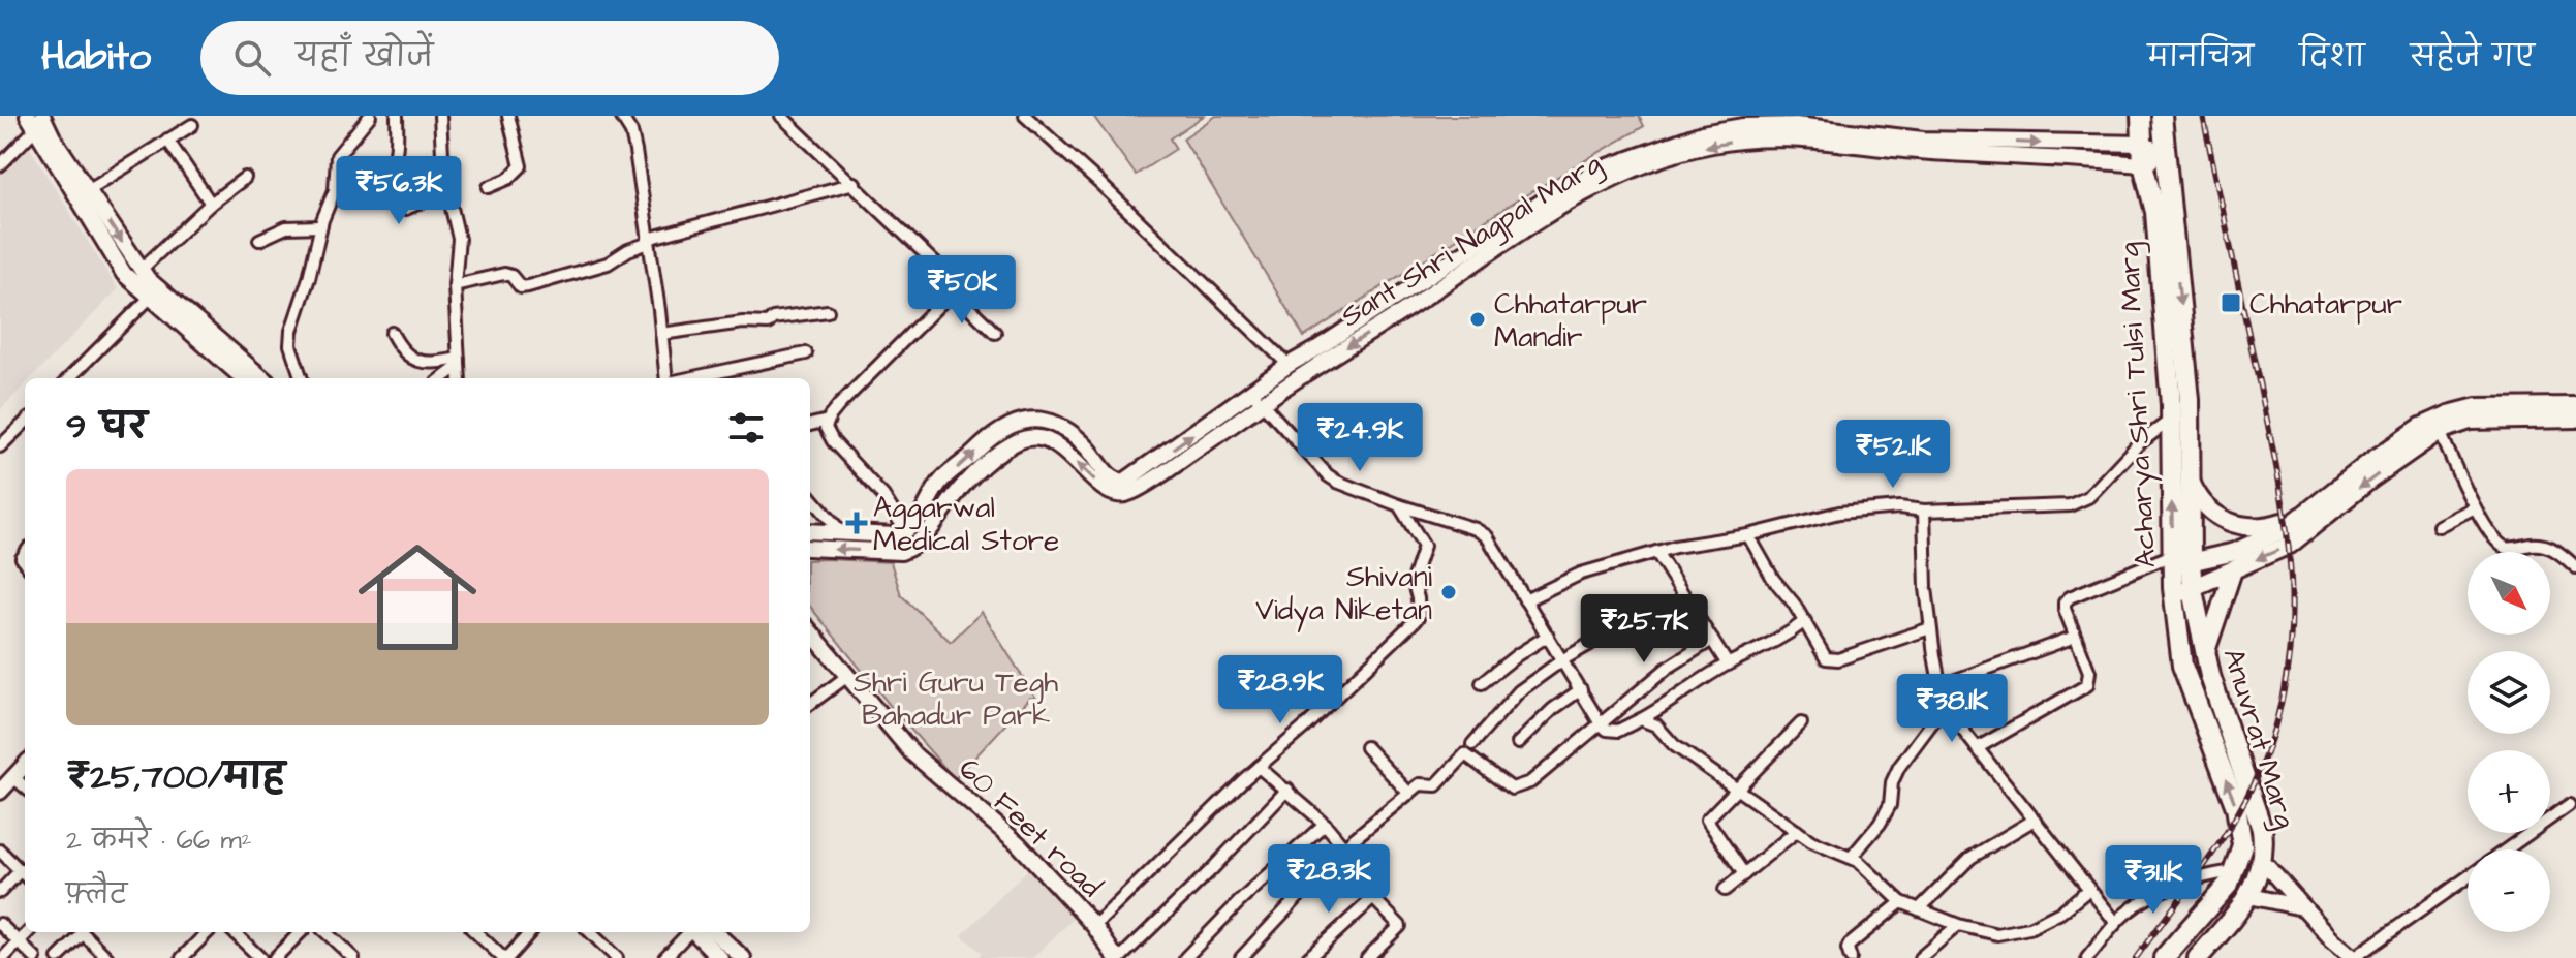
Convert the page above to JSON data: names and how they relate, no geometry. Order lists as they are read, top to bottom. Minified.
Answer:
{"streets":{"highway":["Acharya Shri Tulsi Marg","Anuvrat Marg"],"main road":["Sant Shri Nagpal Marg","60 Feet road"]},"crossings":[["Sant Shri Nagpal Marg","Acharya Shri Tulsi Marg"],["Acharya Shri Tulsi Marg","Anuvrat Marg"]],"parks":["Shri Guru Tegh Bahadur Park"],"places":{"transit":["Chhatarpur"],"other":["Chhatarpur Mandir","Shivani Vidya Niketan"],"health":["Aggarwal Medical Store"]},"north":"bottom right","page":{"header":"Habito","search":"यहाँ खोजें","nav":["मानचित्र","दिशा","सहेजे गए"],"price":["₹56.3K","₹50K","₹24.9K","₹52.1K","₹25.7K","₹28.9K","₹38.1K","₹28.3K","₹31.1K"],"heading":"9 घर","list":[{"name":"₹25,700/माह","note":"2 कमरे · 66 m² · फ़्लैट"}],"map_buttons":["+","−"]}}
